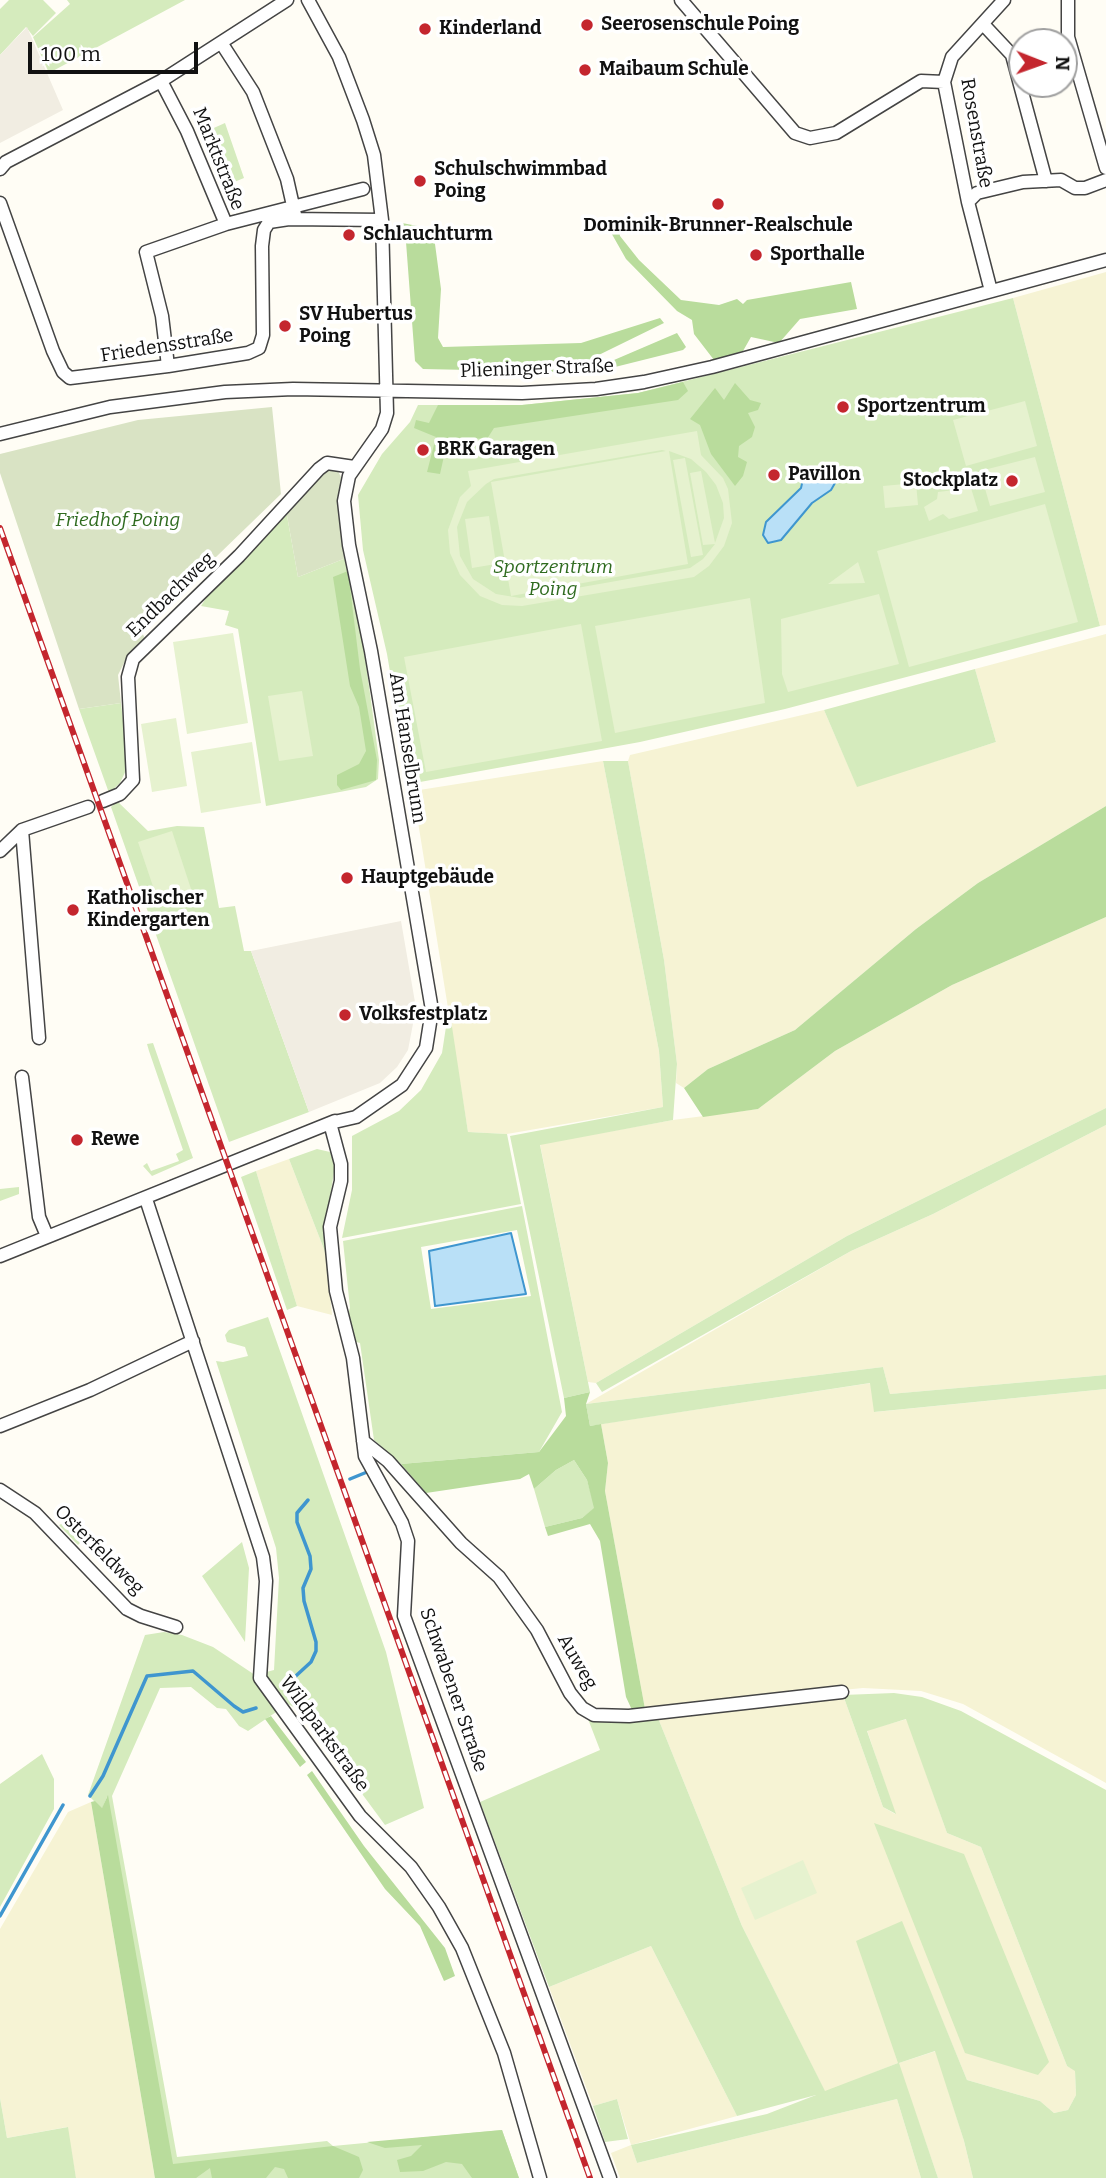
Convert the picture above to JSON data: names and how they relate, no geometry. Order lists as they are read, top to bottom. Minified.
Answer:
{"streets":{"street":["Rosenstraße","Marktstraße","Friedensstraße","Plieninger Straße","Endbachweg","Am Hanselbrunn","Osterfeldweg","Auweg","Schwabener Straße","Wildparkstraße"]},"crossings":[["Rosenstraße","Plieninger Straße"],["Marktstraße","Friedensstraße"],["Friedensstraße","Am Hanselbrunn"],["Plieninger Straße","Am Hanselbrunn"],["Endbachweg","Am Hanselbrunn"],["Am Hanselbrunn","Schwabener Straße"],["Am Hanselbrunn","Wildparkstraße"],["Auweg","Schwabener Straße"]],"parks":["Friedhof Poing","Sportzentrum Poing"],"places":["Seerosenschule Poing","Kinderland","Maibaum Schule","Schulschwimmbad Poing","Dominik-Brunner-Realschule","Schlauchturm","Sporthalle","SV Hubertus Poing","Sportzentrum","BRK Garagen","Pavillon","Stockplatz","Hauptgebäude","Katholischer Kindergarten","Volksfestplatz","Rewe"],"scale_bar":"100 m","north":"right"}
